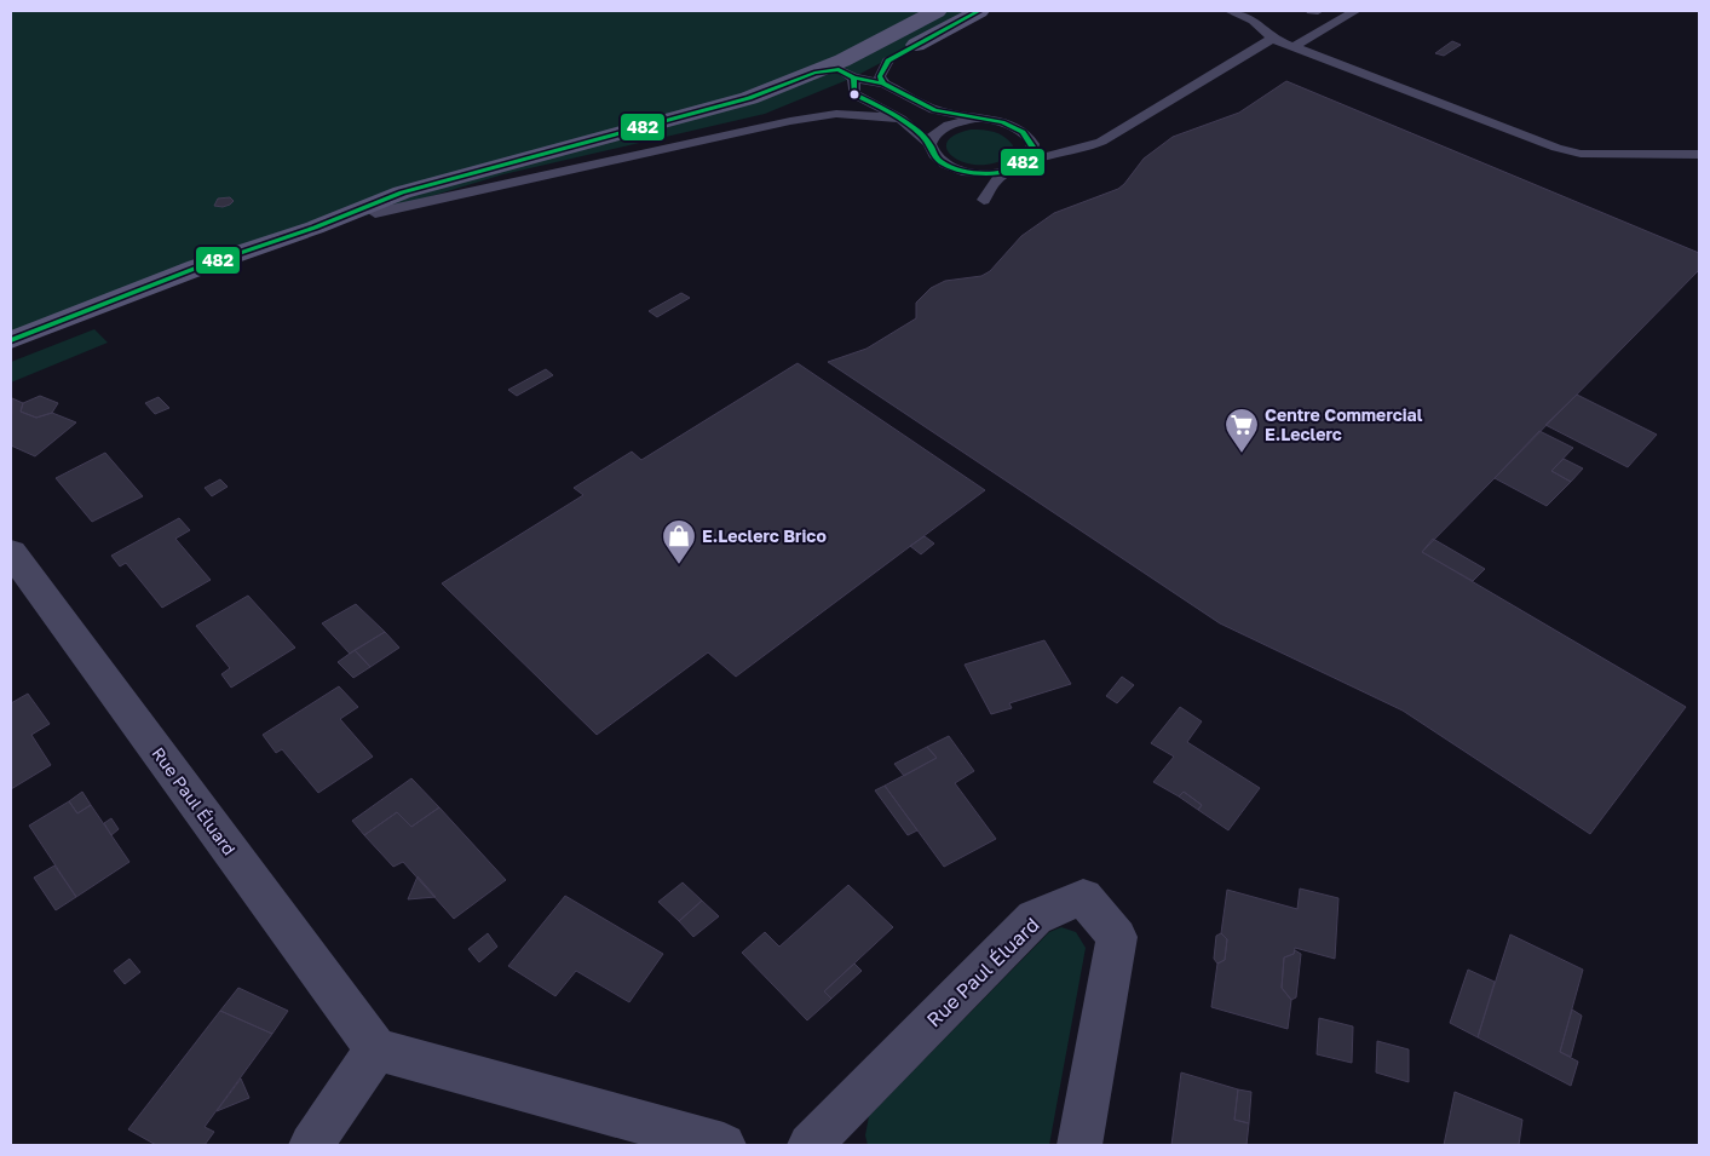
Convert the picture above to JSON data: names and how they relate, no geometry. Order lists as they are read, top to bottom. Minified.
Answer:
{"streets":{"street":["Rue Paul Éluard"]},"places":{"supermarket":["Centre Commercial E.Leclerc"],"shop":["E.Leclerc Brico"]},"lines":["transit line 482"]}
